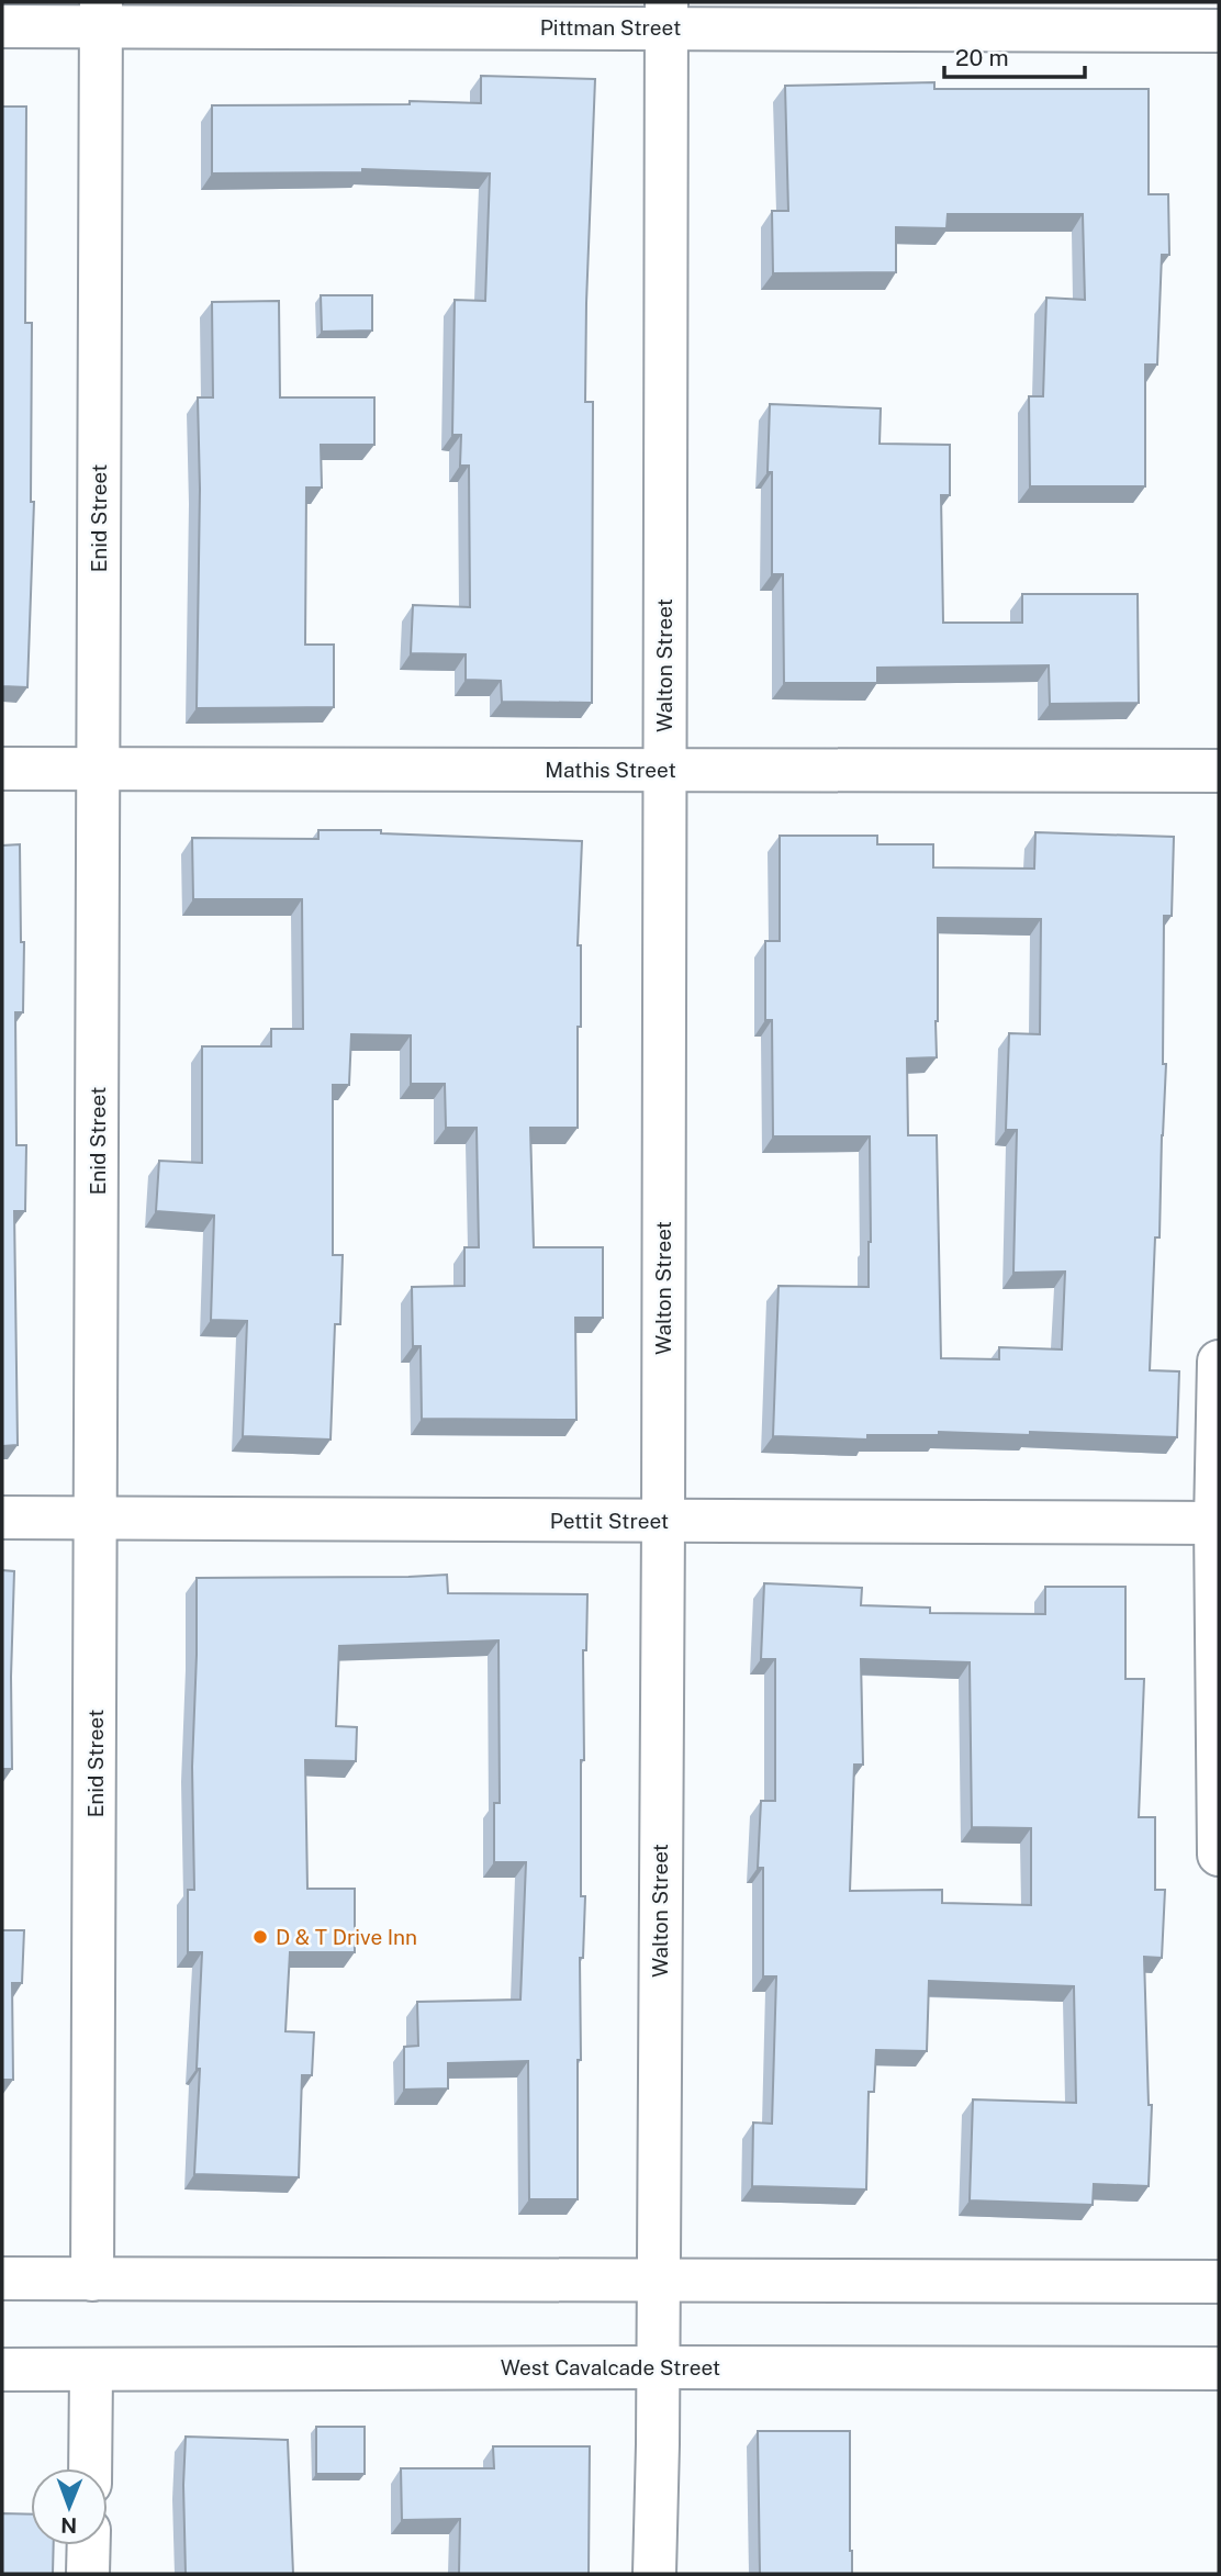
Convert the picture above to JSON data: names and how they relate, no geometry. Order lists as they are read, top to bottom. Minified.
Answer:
{"streets":{"street":["Pittman Street","Enid Street","Walton Street","Mathis Street","Pettit Street","West Cavalcade Street"]},"crossings":[["Pittman Street","Enid Street"],["Pittman Street","Walton Street"],["Enid Street","Mathis Street"],["Enid Street","Pettit Street"],["Walton Street","Mathis Street"],["Walton Street","Pettit Street"],["Walton Street","West Cavalcade Street"]],"places":["D & T Drive Inn"],"scale_bar":"20 m","north":"bottom"}
